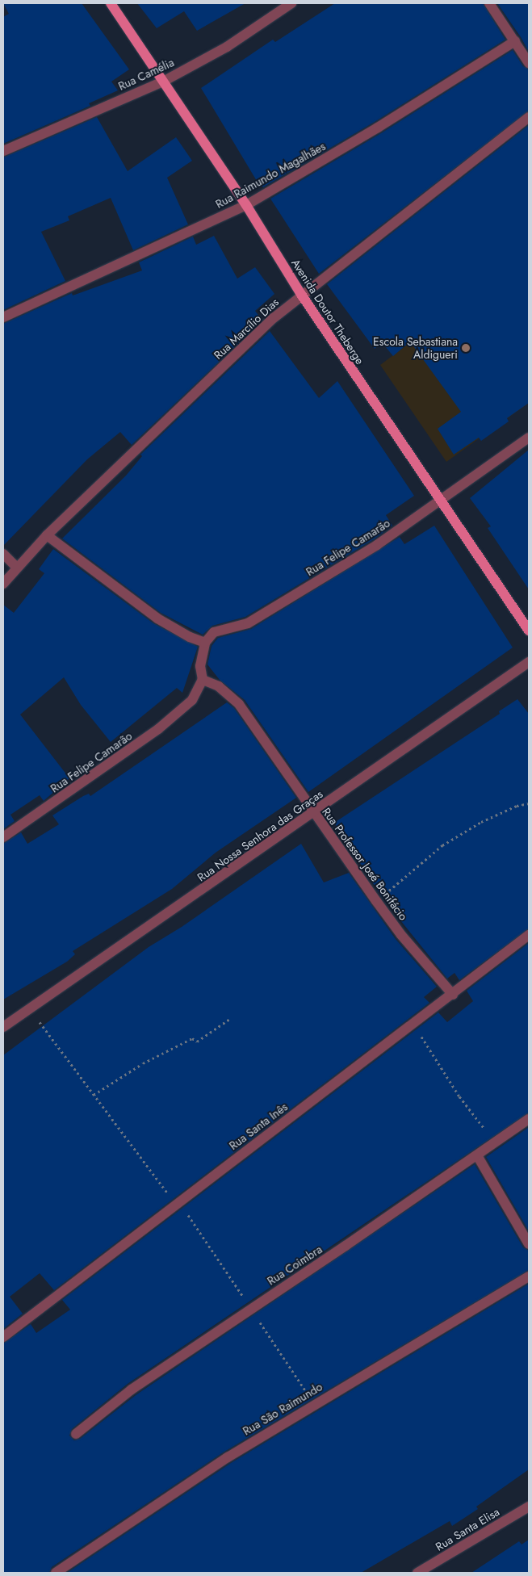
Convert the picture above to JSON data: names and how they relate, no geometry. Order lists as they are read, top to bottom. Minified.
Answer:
{"streets":{"main road":["Avenida Doutor Theberge"],"street":["Rua Camélia","Rua Raimundo Magalhães","Rua Marcílio Dias","Rua Felipe Camarão","Rua Nossa Senhora das Graças","Rua Professor José Bonifácio","Rua Santa Inês","Rua Coimbra","Rua São Raimundo","Rua Santa Elisa"]},"crossings":[["Rua Camélia","Avenida Doutor Theberge"],["Rua Raimundo Magalhães","Avenida Doutor Theberge"],["Avenida Doutor Theberge","Rua Marcílio Dias"],["Avenida Doutor Theberge","Rua Felipe Camarão"],["Rua Felipe Camarão","Rua Professor José Bonifácio"],["Rua Nossa Senhora das Graças","Rua Professor José Bonifácio"],["Rua Professor José Bonifácio","Rua Santa Inês"]],"places":["Escola Sebastiana Aldigueri"]}
